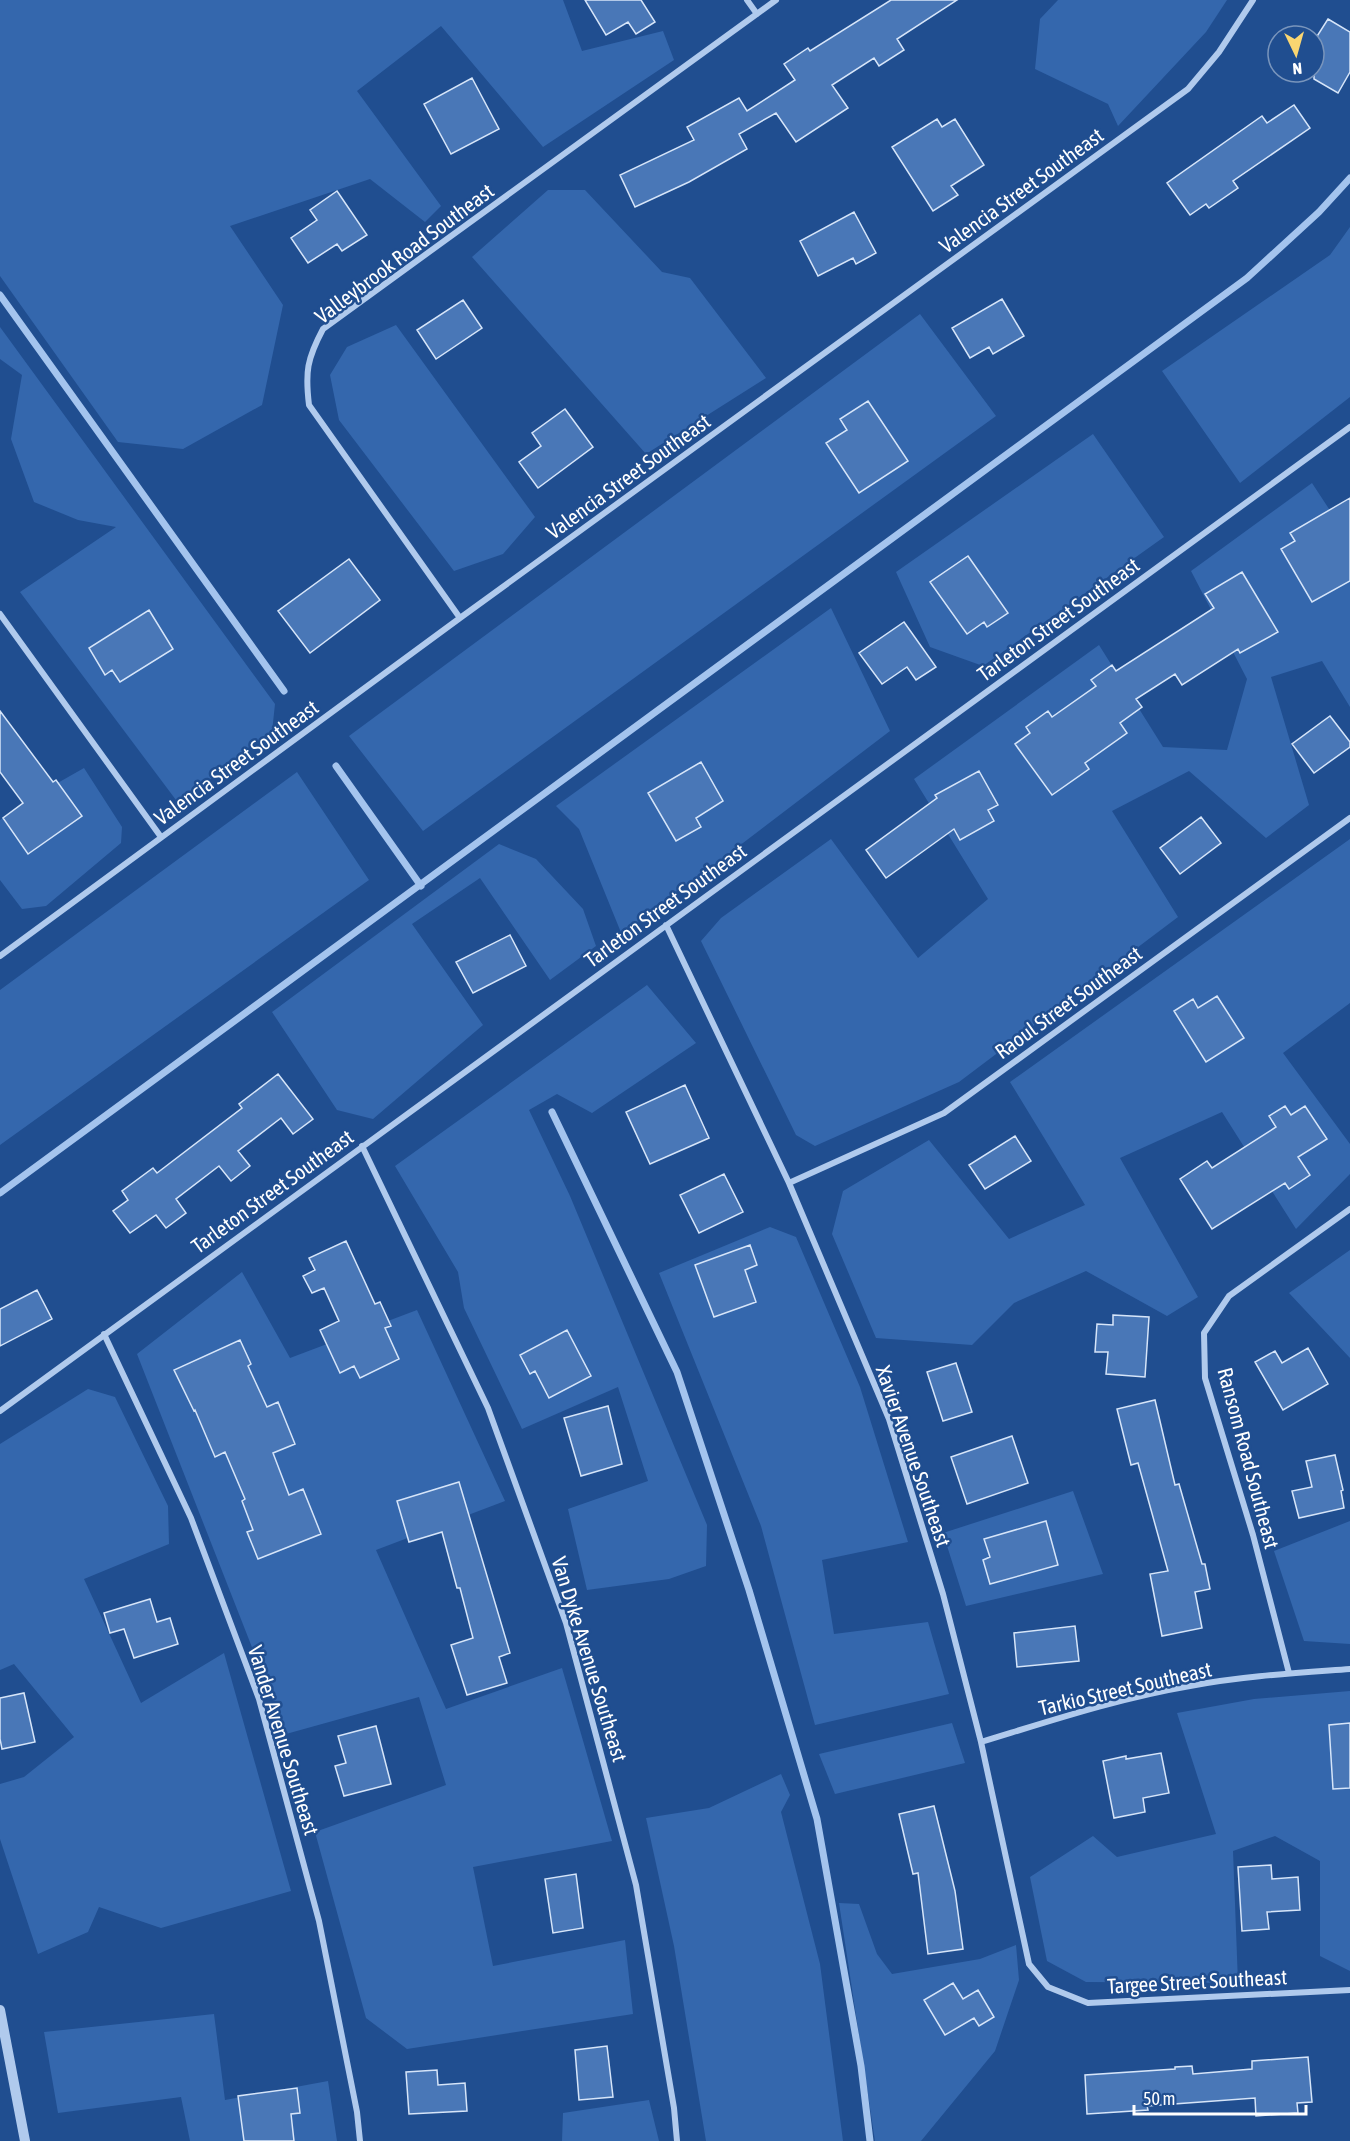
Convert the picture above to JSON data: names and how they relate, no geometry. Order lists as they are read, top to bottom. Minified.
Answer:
{"streets":{"street":["Valencia Street Southeast","Valleybrook Road Southeast","Tarleton Street Southeast","Raoul Street Southeast","Xavier Avenue Southeast","Ransom Road Southeast","Van Dyke Avenue Southeast","Tarkio Street Southeast","Vander Avenue Southeast","Targee Street Southeast"]},"crossings":[["Valencia Street Southeast","Valleybrook Road Southeast"],["Tarleton Street Southeast","Xavier Avenue Southeast"],["Tarleton Street Southeast","Van Dyke Avenue Southeast"],["Tarleton Street Southeast","Vander Avenue Southeast"],["Raoul Street Southeast","Xavier Avenue Southeast"],["Xavier Avenue Southeast","Tarkio Street Southeast"],["Xavier Avenue Southeast","Targee Street Southeast"],["Ransom Road Southeast","Tarkio Street Southeast"]],"scale_bar":"50 m","north":"bottom"}
